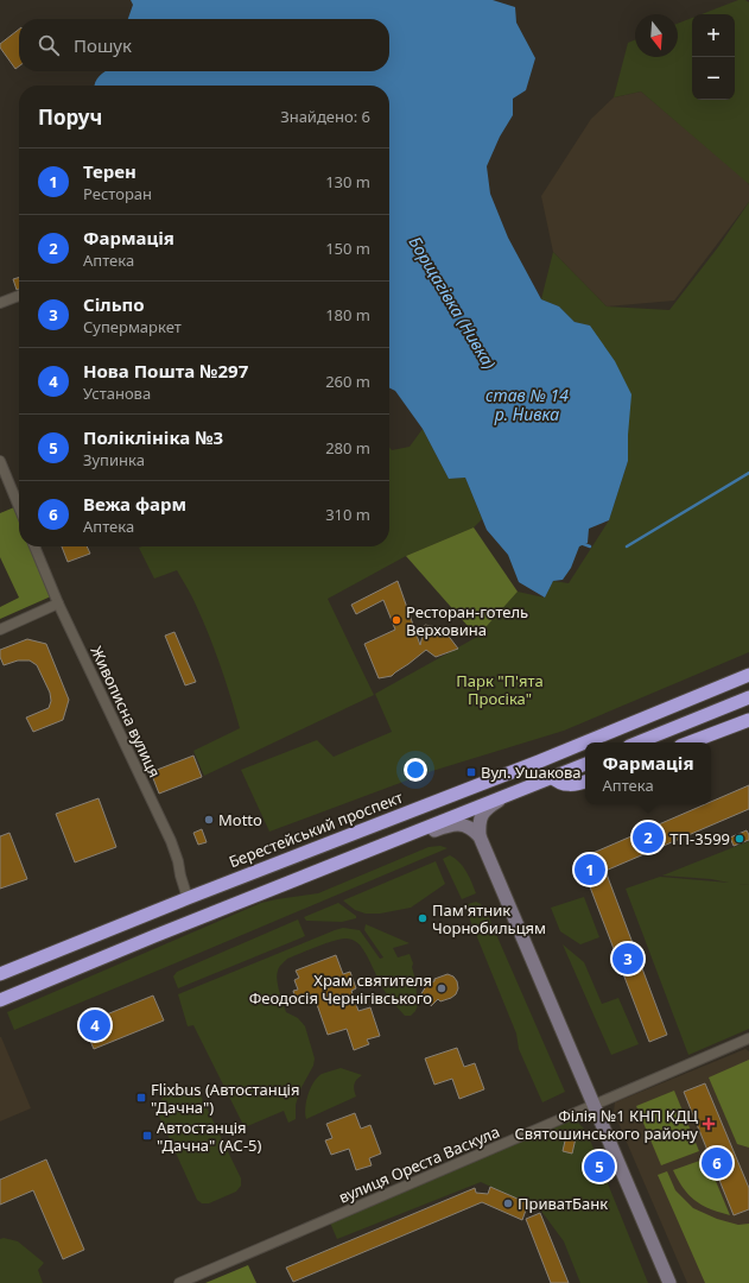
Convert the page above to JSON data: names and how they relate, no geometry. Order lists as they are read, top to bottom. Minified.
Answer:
{"streets":{"highway":["Берестейський проспект"],"street":["Живописна вулиця","вулиця Ореста Васкула"]},"crossings":[["Живописна вулиця","Берестейський проспект"]],"water":["Борщагівка (Нивка)","став № 14 р. Нивка"],"parks":["Парк \"П'ята Просіка\""],"places":{"other":["Ресторан-готель Верховина","Motto","ТП-3599","Пам'ятник Чорнобильцям","Храм святителя Феодосія Чернігівського","ПриватБанк"],"transit":["Вул. Ушакова","Flixbus (Автостанція \"Дачна\")","Автостанція \"Дачна\" (АС-5)"],"health":["Філія №1 КНП КДЦ Святошинського району"]},"north":"bottom","page":{"map_buttons":["+","−"],"search":"Пошук","heading":["Поруч","Знайдено: 6"],"list":[{"mark":"1","name":"Терен","note":"Ресторан","value":"130 m"},{"mark":"2","name":"Фармація","note":"Аптека","value":"150 m"},{"mark":"3","name":"Сільпо","note":"Супермаркет","value":"180 m"},{"mark":"4","name":"Нова Пошта №297","note":"Установа","value":"260 m"},{"mark":"5","name":"Поліклініка №3","note":"Зупинка","value":"280 m"},{"mark":"6","name":"Вежа фарм","note":"Аптека","value":"310 m"}],"popup":["Фармація","Аптека"],"pins":["2","1","3","4","6","5"]}}
